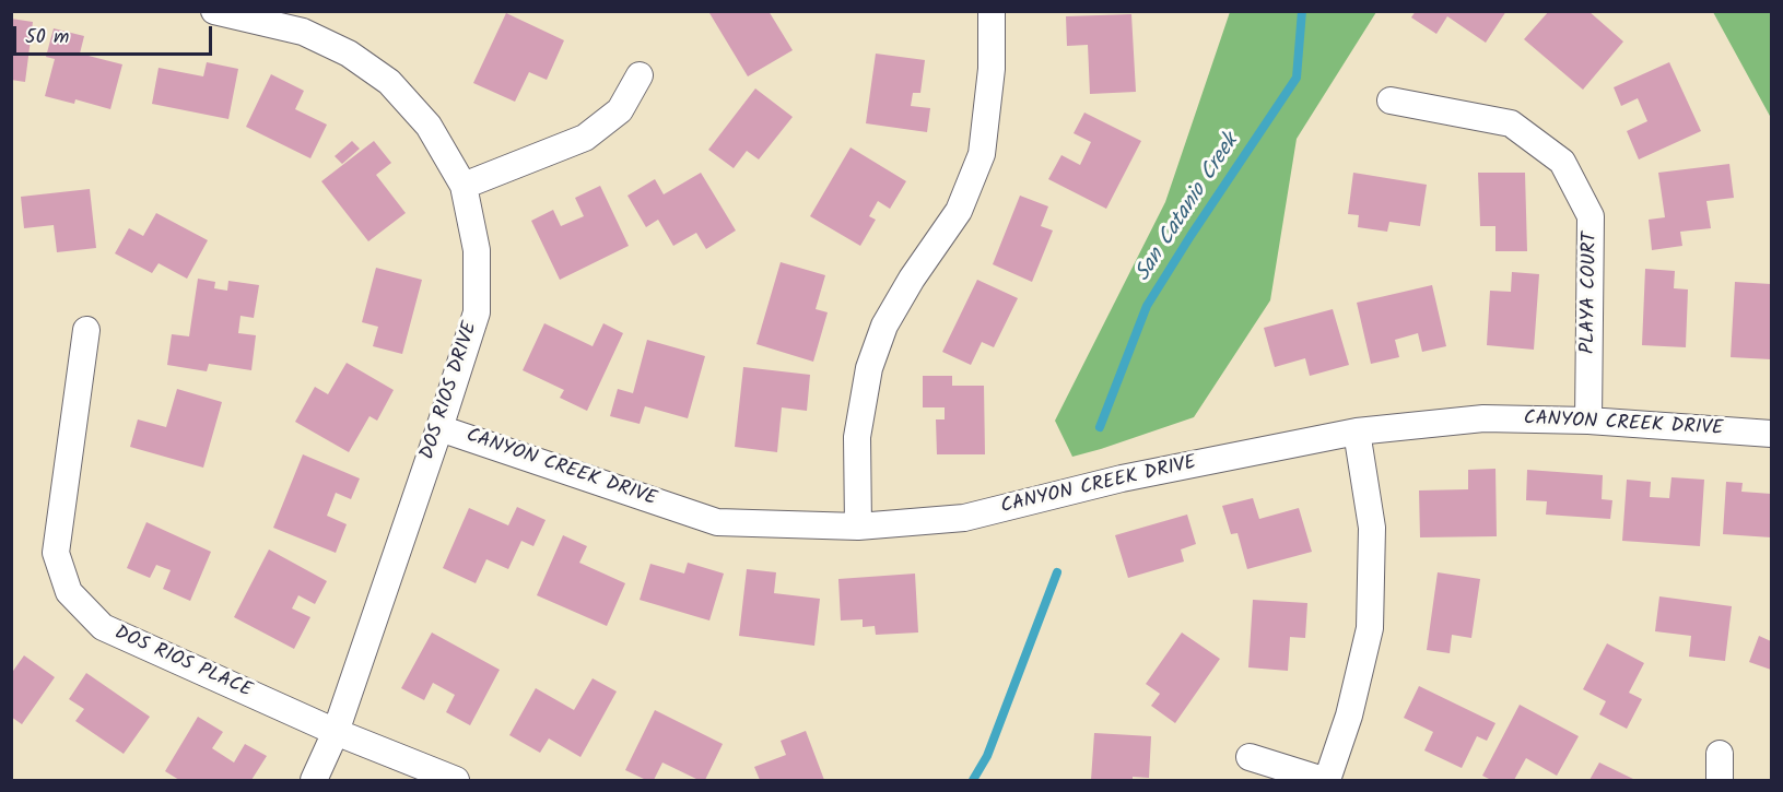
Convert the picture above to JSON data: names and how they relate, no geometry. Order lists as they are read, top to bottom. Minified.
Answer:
{"streets":{"street":["PLAYA COURT","DOS RIOS DRIVE","CANYON CREEK DRIVE","DOS RIOS PLACE"]},"crossings":[["PLAYA COURT","CANYON CREEK DRIVE"],["DOS RIOS DRIVE","CANYON CREEK DRIVE"],["DOS RIOS DRIVE","DOS RIOS PLACE"]],"water":["San Catanio Creek"],"scale_bar":"50 m"}
